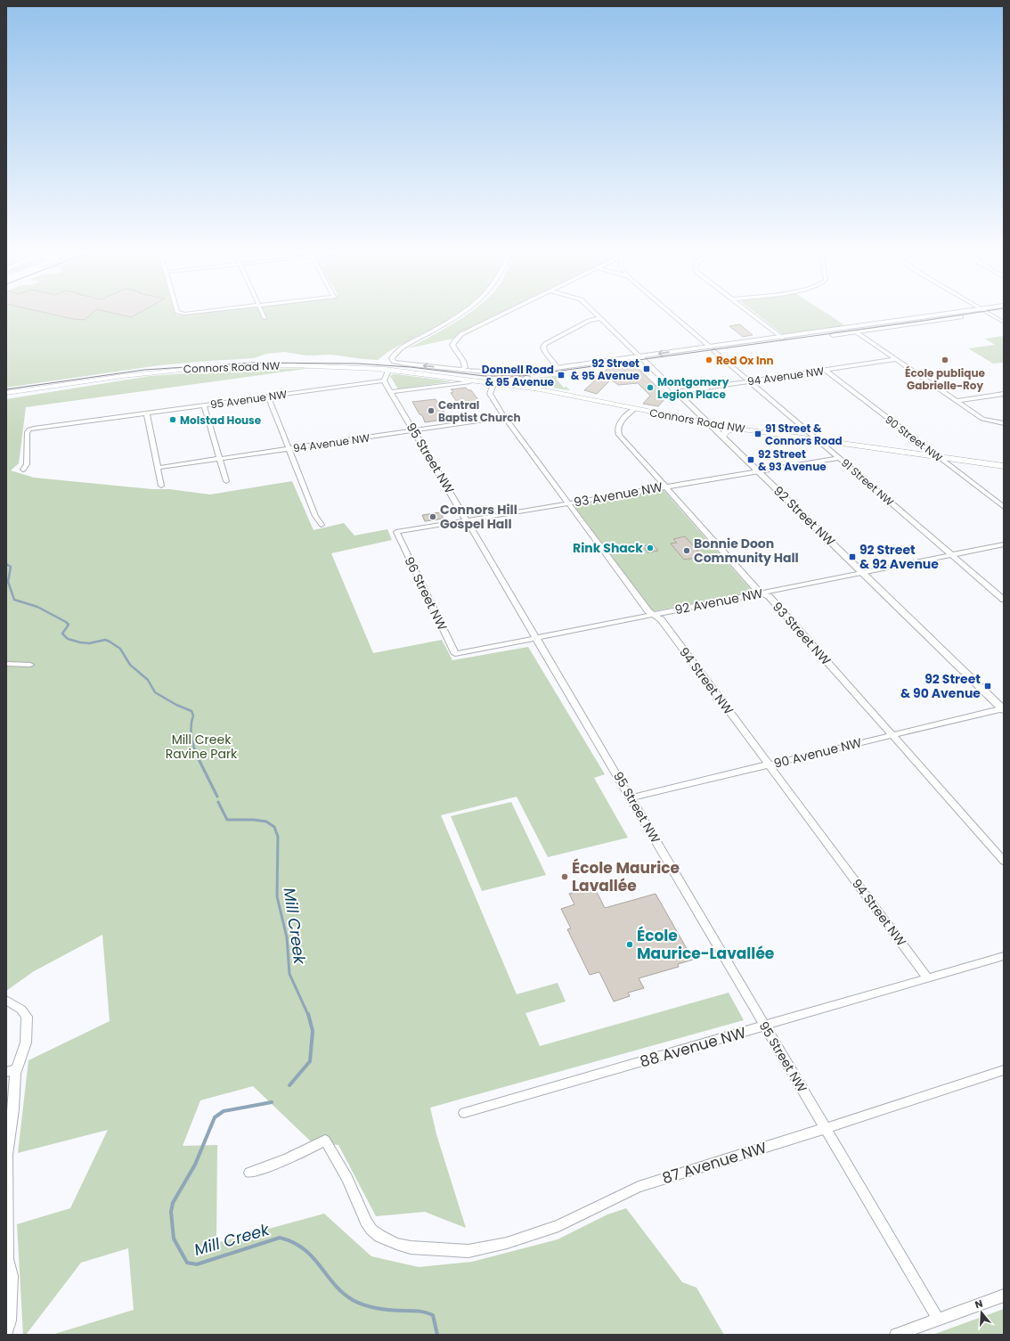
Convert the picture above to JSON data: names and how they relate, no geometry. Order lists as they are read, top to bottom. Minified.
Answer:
{"streets":{"main road":["Connors Road NW"],"street":["94 Avenue NW","95 Avenue NW","90 Street NW","95 Street NW","91 Street NW","93 Avenue NW","92 Street NW","96 Street NW","92 Avenue NW","93 Street NW","94 Street NW","90 Avenue NW","88 Avenue NW","87 Avenue NW"]},"crossings":[["Connors Road NW","90 Street NW"],["Connors Road NW","91 Street NW"],["Connors Road NW","92 Street NW"],["Connors Road NW","93 Street NW"],["Connors Road NW","94 Street NW"],["94 Avenue NW","90 Street NW"],["94 Avenue NW","95 Street NW"],["94 Avenue NW","91 Street NW"],["94 Avenue NW","92 Street NW"],["94 Avenue NW","94 Street NW"],["95 Avenue NW","95 Street NW"],["95 Street NW","93 Avenue NW"],["95 Street NW","92 Avenue NW"],["95 Street NW","90 Avenue NW"],["95 Street NW","88 Avenue NW"],["95 Street NW","87 Avenue NW"],["91 Street NW","93 Avenue NW"],["91 Street NW","92 Avenue NW"],["93 Avenue NW","92 Street NW"],["93 Avenue NW","96 Street NW"],["93 Avenue NW","93 Street NW"],["93 Avenue NW","94 Street NW"],["92 Street NW","92 Avenue NW"],["92 Street NW","90 Avenue NW"],["96 Street NW","92 Avenue NW"],["92 Avenue NW","93 Street NW"],["92 Avenue NW","94 Street NW"],["93 Street NW","90 Avenue NW"],["94 Street NW","90 Avenue NW"],["94 Street NW","88 Avenue NW"]],"water":["Mill Creek"],"parks":["Mill Creek Ravine Park"],"places":{"other":["Red Ox Inn","École publique Gabrielle-Roy","Montgomery Legion Place","Central Baptist Church","Molstad House","Connors Hill Gospel Hall","Rink Shack","Bonnie Doon Community Hall","École Maurice Lavallée","École Maurice-Lavallée"],"transit":["92 Street & 95 Avenue","Donnell Road & 95 Avenue","91 Street & Connors Road","92 Street & 93 Avenue","92 Street & 92 Avenue","92 Street & 90 Avenue"]},"north":"top"}
